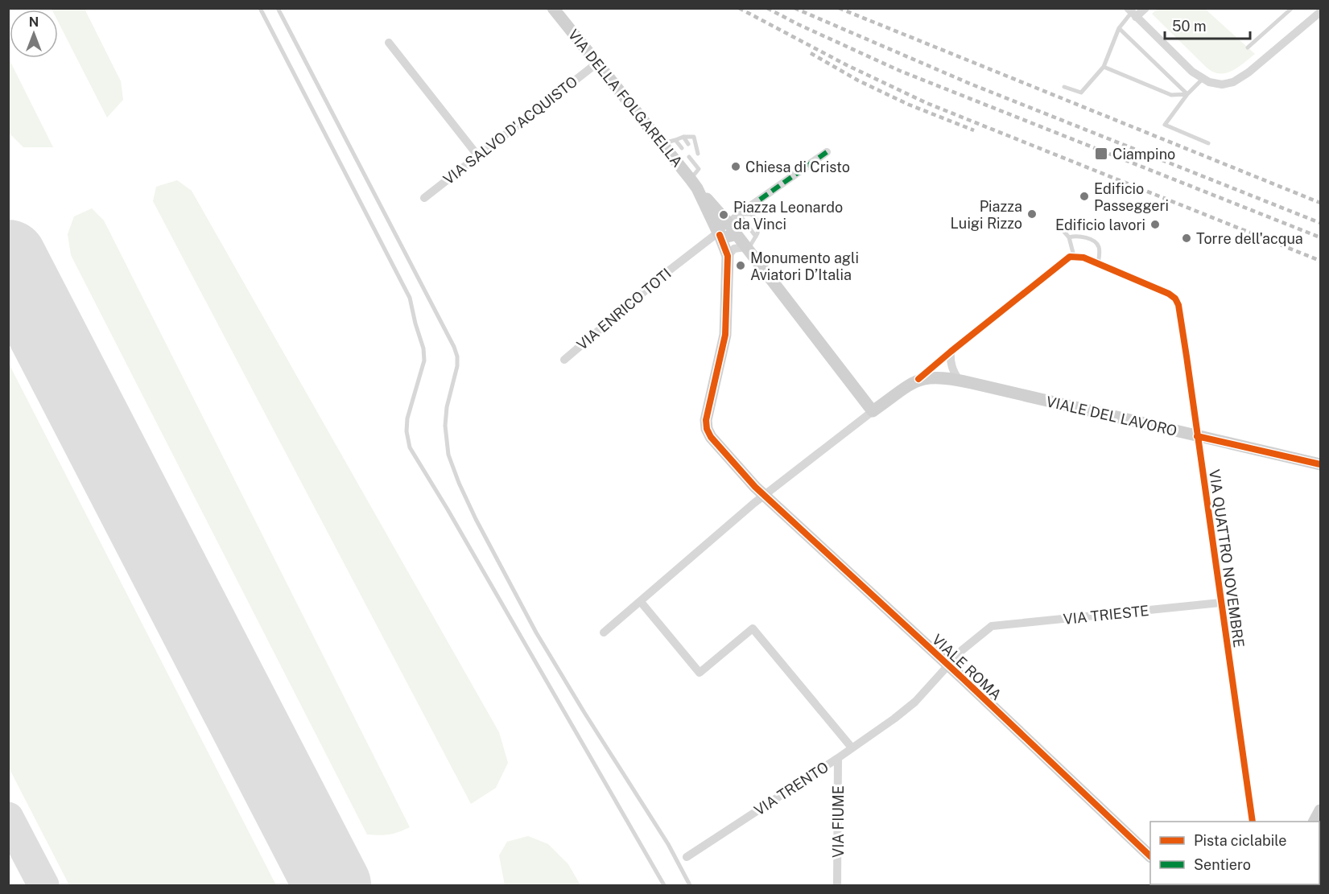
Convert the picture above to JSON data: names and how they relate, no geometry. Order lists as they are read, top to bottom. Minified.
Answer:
{"streets":{"street":["VIA DELLA FOLGARELLA","VIA SALVO D'ACQUISTO","VIA ENRICO TOTI","VIALE DEL LAVORO","VIA QUATTRO NOVEMBRE","VIA TRIESTE","VIALE ROMA","VIA TRENTO","VIA FIUME"]},"crossings":[["VIA DELLA FOLGARELLA","VIA SALVO D'ACQUISTO"],["VIALE DEL LAVORO","VIA QUATTRO NOVEMBRE"],["VIA QUATTRO NOVEMBRE","VIA TRIESTE"],["VIA TRIESTE","VIA TRENTO"],["VIALE ROMA","VIA TRENTO"],["VIA TRENTO","VIA FIUME"]],"places":{"transit":["Ciampino"],"other":["Chiesa di Cristo","Edificio Passeggeri","Piazza Luigi Rizzo","Piazza Leonardo da Vinci","Edificio lavori","Torre dell'acqua","Monumento agli Aviatori D’Italia"]},"legend":["Pista ciclabile","Sentiero"],"scale_bar":"50 m","north":"top"}
